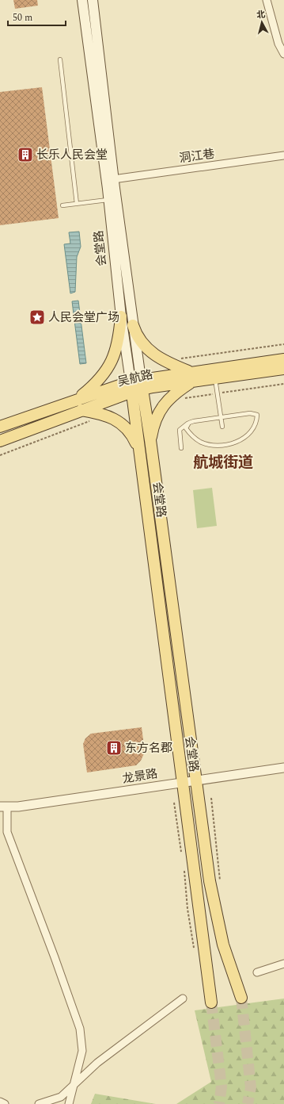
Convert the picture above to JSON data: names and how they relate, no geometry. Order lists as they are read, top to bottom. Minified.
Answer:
{"streets":{"main road":["会堂路","吴航路"],"street":["洞江巷","龙景路"]},"crossings":[["洞江巷","会堂路"],["会堂路","吴航路"],["会堂路","龙景路"]],"districts":["航城街道"],"places":{"building":["长乐人民会堂","东方名郡"],"place":["人民会堂广场"]},"scale_bar":"50 m","north":"top"}
